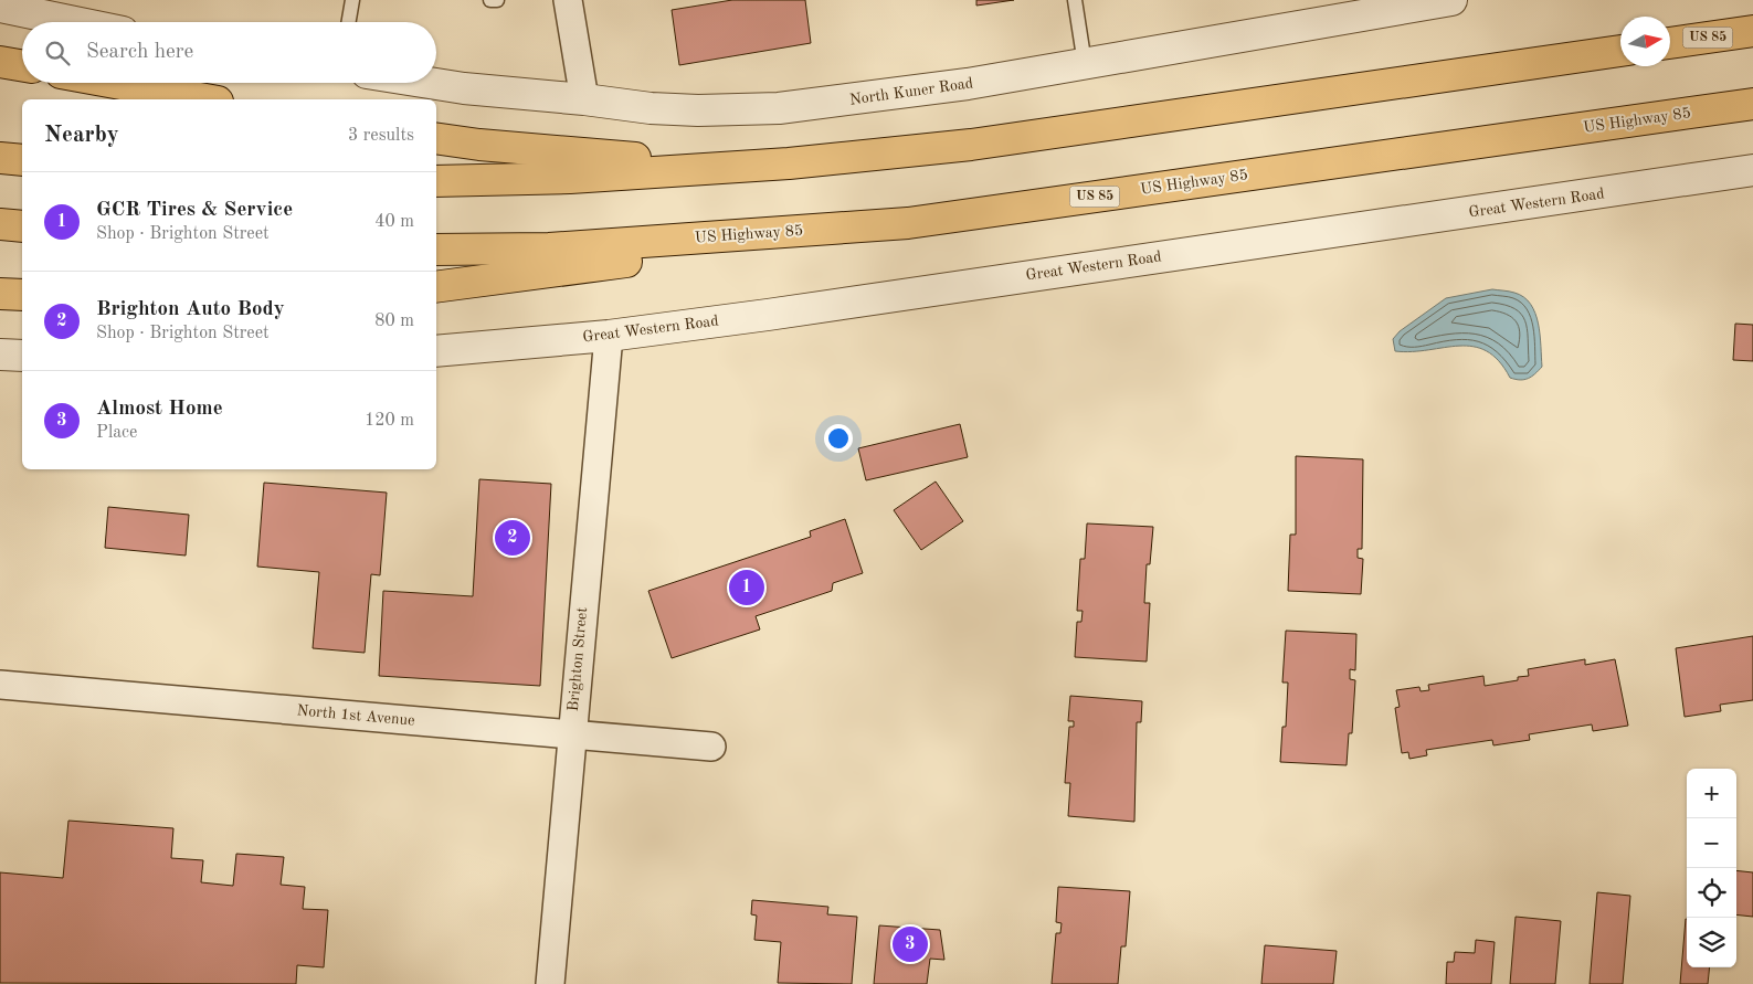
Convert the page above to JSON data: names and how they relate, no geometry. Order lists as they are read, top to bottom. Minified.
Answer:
{"streets":{"highway":["US 85","US Highway 85"],"street":["North Kuner Road","Great Western Road","Brighton Street","North 1st Avenue"]},"crossings":[["Great Western Road","Brighton Street"],["Brighton Street","North 1st Avenue"]],"north":"right","page":{"search":"Search here","heading":["Nearby","3 results"],"list":[{"mark":"1","name":"GCR Tires & Service","note":"Shop · Brighton Street","value":"40 m"},{"mark":"2","name":"Brighton Auto Body","note":"Shop · Brighton Street","value":"80 m"},{"mark":"3","name":"Almost Home","note":"Place","value":"120 m"}],"pins":["2","1","3"],"map_buttons":["+","−"]}}
